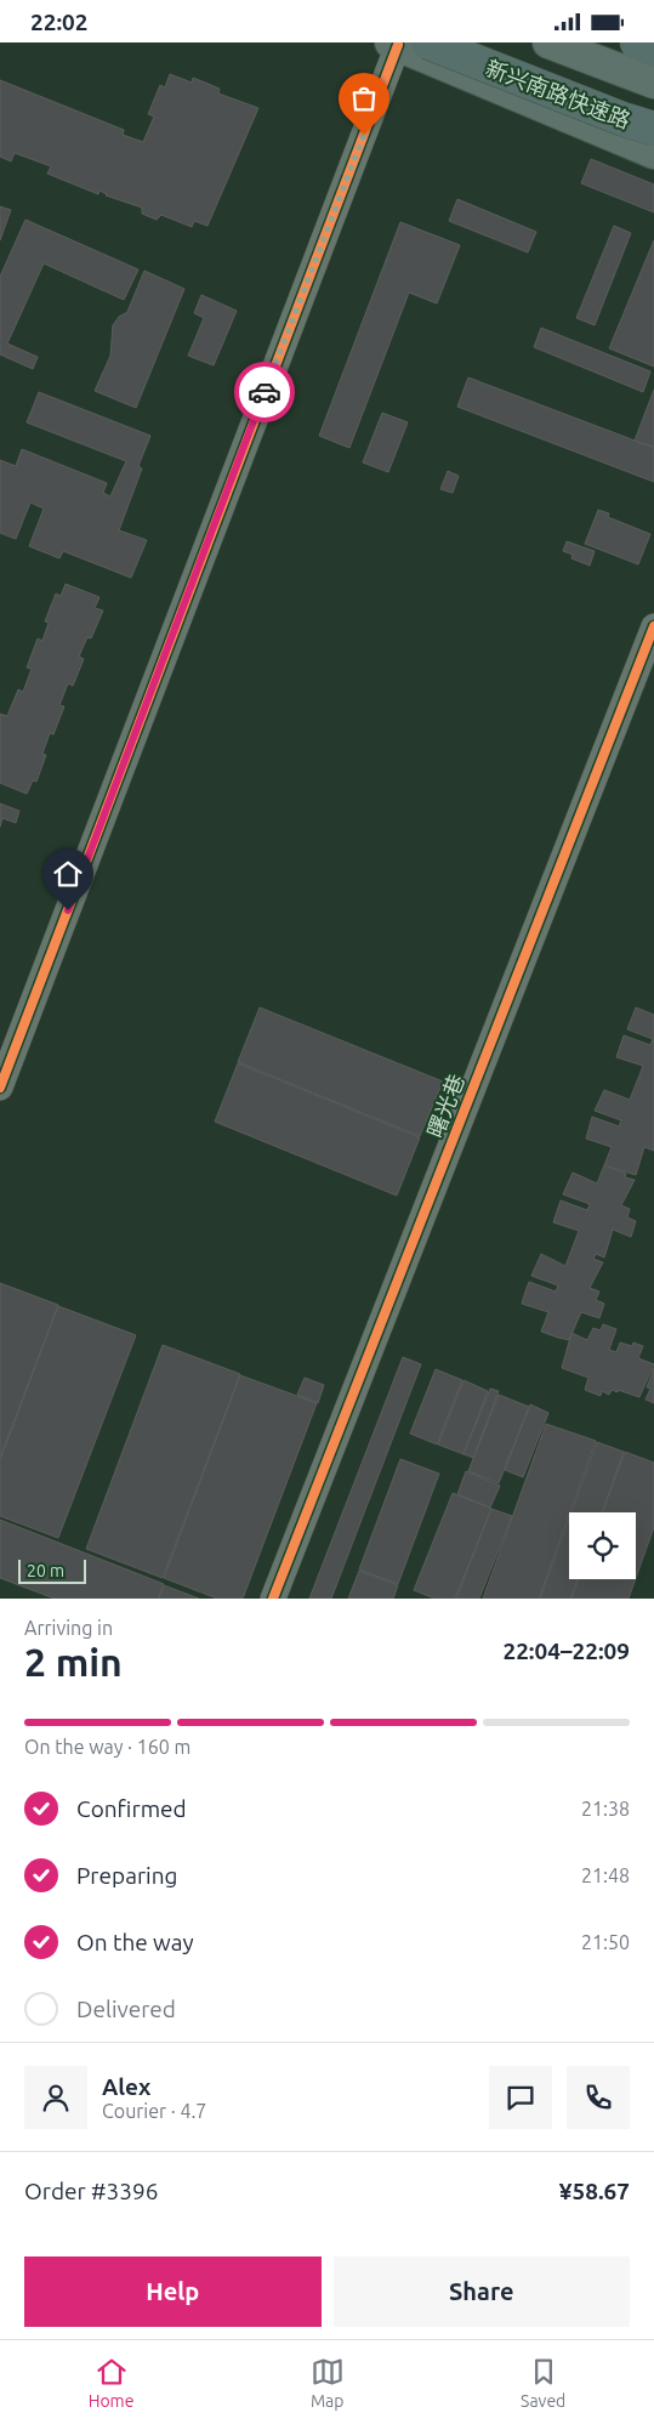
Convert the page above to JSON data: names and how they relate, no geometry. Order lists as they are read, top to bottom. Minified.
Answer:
{"streets":{"highway":["新兴南路快速路"],"street":["曙光巷"]},"scale_bar":"20 m","page":{"status":"22:02","scale":"20 m","heading":["2 min","Arriving in","22:04–22:09"],"panel":["Alex","Courier · 4.7","Order #3396","¥58.67"],"bar":"On the way · 160 m","list":[["Confirmed","21:38"],["Preparing","21:48"],["On the way","21:50"],"Delivered"],"buttons":["Help","Share"],"tabs":["Home","Map","Saved"]}}
